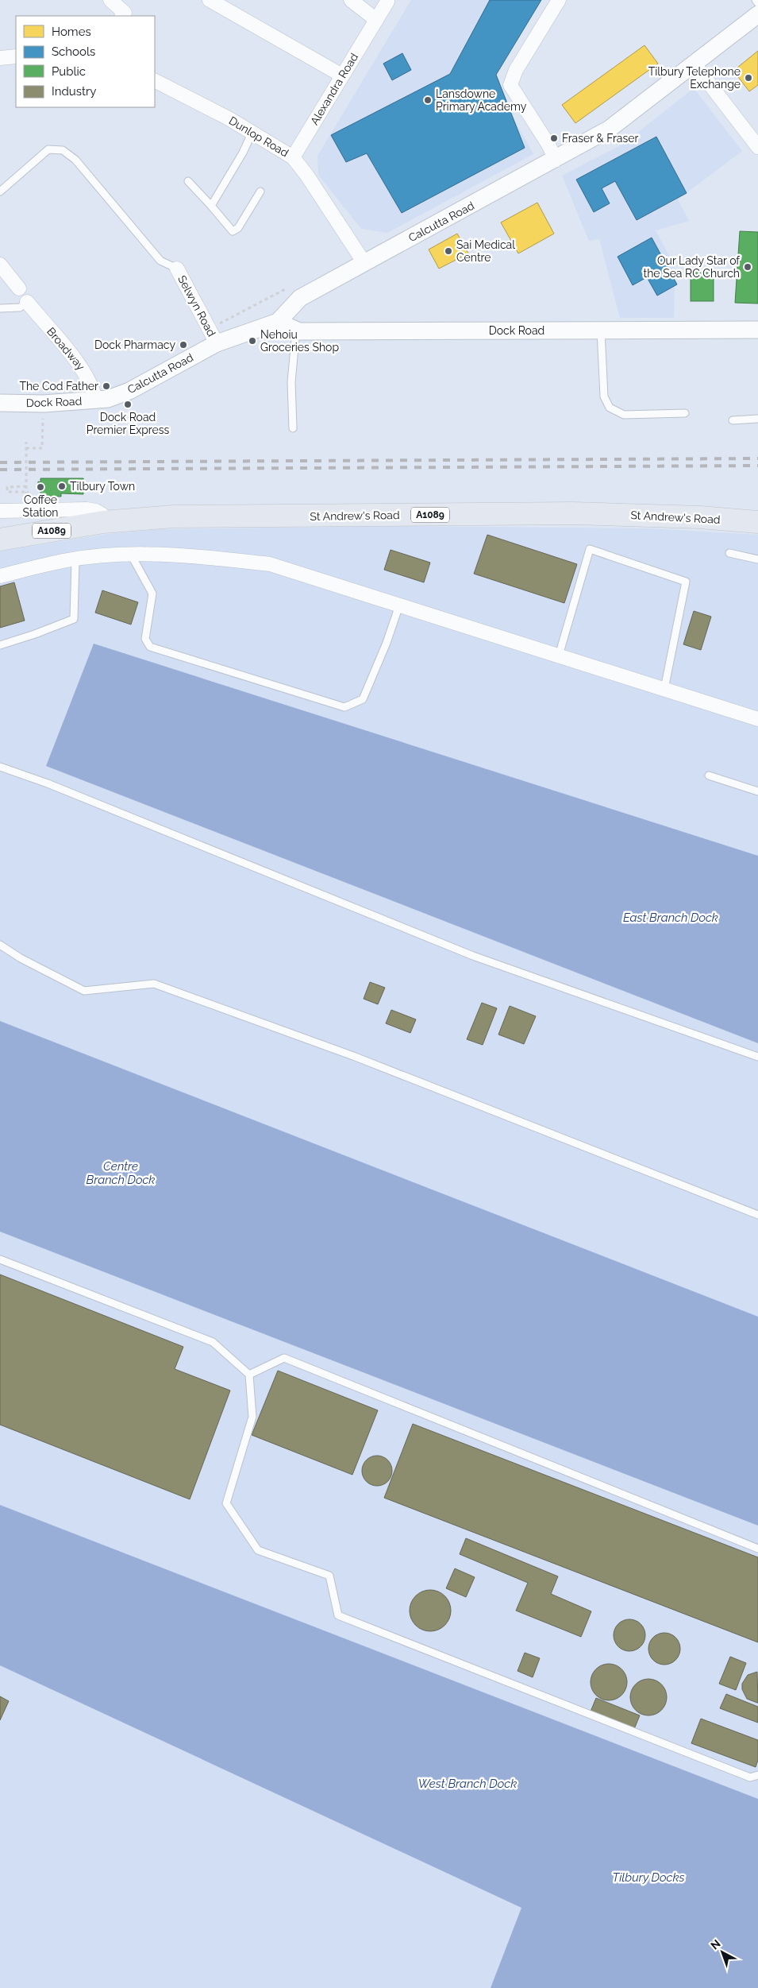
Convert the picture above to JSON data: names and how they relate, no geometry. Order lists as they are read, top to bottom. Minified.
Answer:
{"streets":{"highway":["A1089","St Andrew's Road"],"street":["Alexandra Road","Dunlop Road","Calcutta Road","Selwyn Road","Dock Road","Broadway"]},"crossings":[["Alexandra Road","Dunlop Road"],["Dunlop Road","Calcutta Road"],["Calcutta Road","Selwyn Road"],["Calcutta Road","Dock Road"],["Calcutta Road","Broadway"],["Dock Road","Broadway"]],"water":["East Branch Dock","Centre Branch Dock","West Branch Dock","Tilbury Docks"],"places":["Tilbury Telephone Exchange","Lansdowne Primary Academy","Fraser & Fraser","Sai Medical Centre","Our Lady Star of the Sea RC Church","Nehoiu Groceries Shop","Dock Pharmacy","The Cod Father","Dock Road Premier Express","Tilbury Town","Coffee Station"],"legend":["Homes","Schools","Public","Industry"],"north":"top left"}
